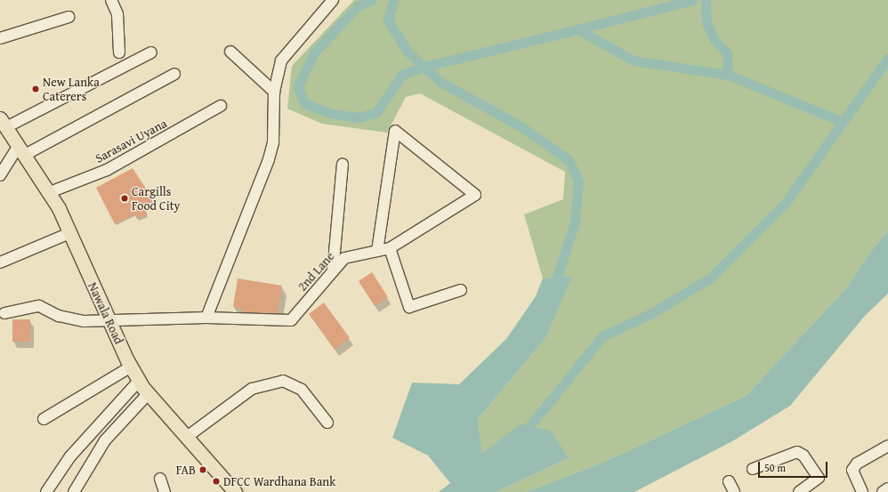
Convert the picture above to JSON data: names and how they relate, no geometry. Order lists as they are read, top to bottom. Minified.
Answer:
{"streets":{"main road":["Nawala Road"],"street":["Sarasavi Uyana","2nd Lane"]},"crossings":[["Sarasavi Uyana","Nawala Road"],["2nd Lane","Nawala Road"]],"places":["New Lanka Caterers","Cargills Food City","FAB","DFCC Wardhana Bank"],"scale_bar":"50 m"}
